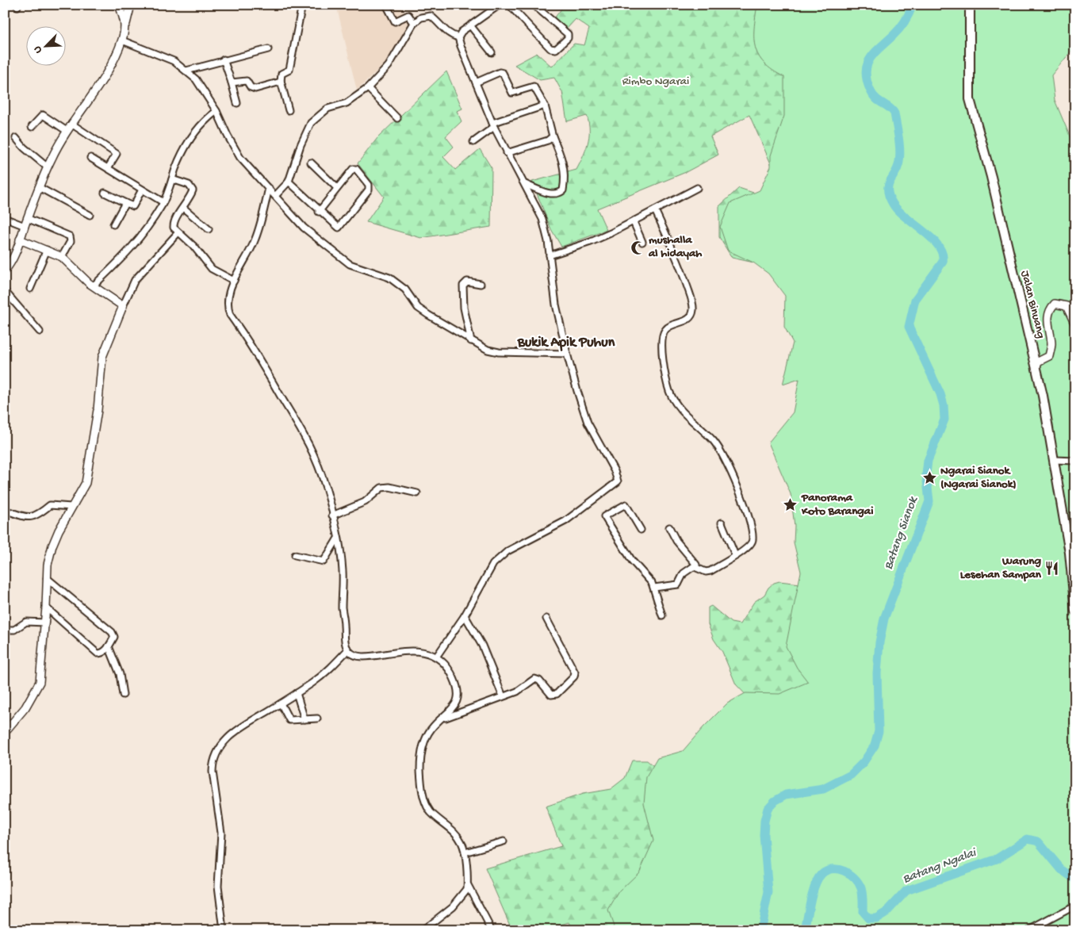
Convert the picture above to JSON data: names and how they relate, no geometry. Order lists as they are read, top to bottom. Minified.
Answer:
{"streets":{"main road":["Jalan Binuang"]},"districts":["Bukik Apik Puhun"],"water":["Batang Sianok","Batang Ngalai"],"parks":["Rimbo Ngarai"],"places":{"mosque":["mushalla al hidayah"],"place":["Ngarai Sianok (Ngarai Sianok)","Panorama Koto Barangai"],"restaurant":["Warung Lesehan Sampan"]},"north":"bottom left"}
